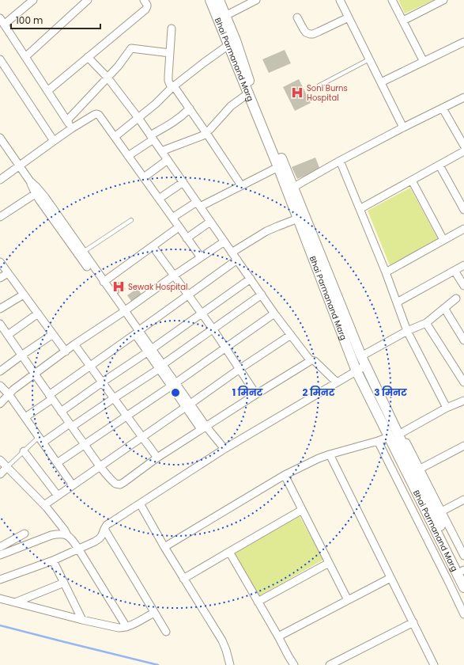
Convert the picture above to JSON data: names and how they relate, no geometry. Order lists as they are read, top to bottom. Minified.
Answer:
{"streets":{"street":["Bhai Parmanand Marg"]},"places":{"hospital":["Soni Burns Hospital","Sewak Hospital"]},"scale_bar":"100 m","rings":["1 मिनट","2 मिनट","3 मिनट"]}
